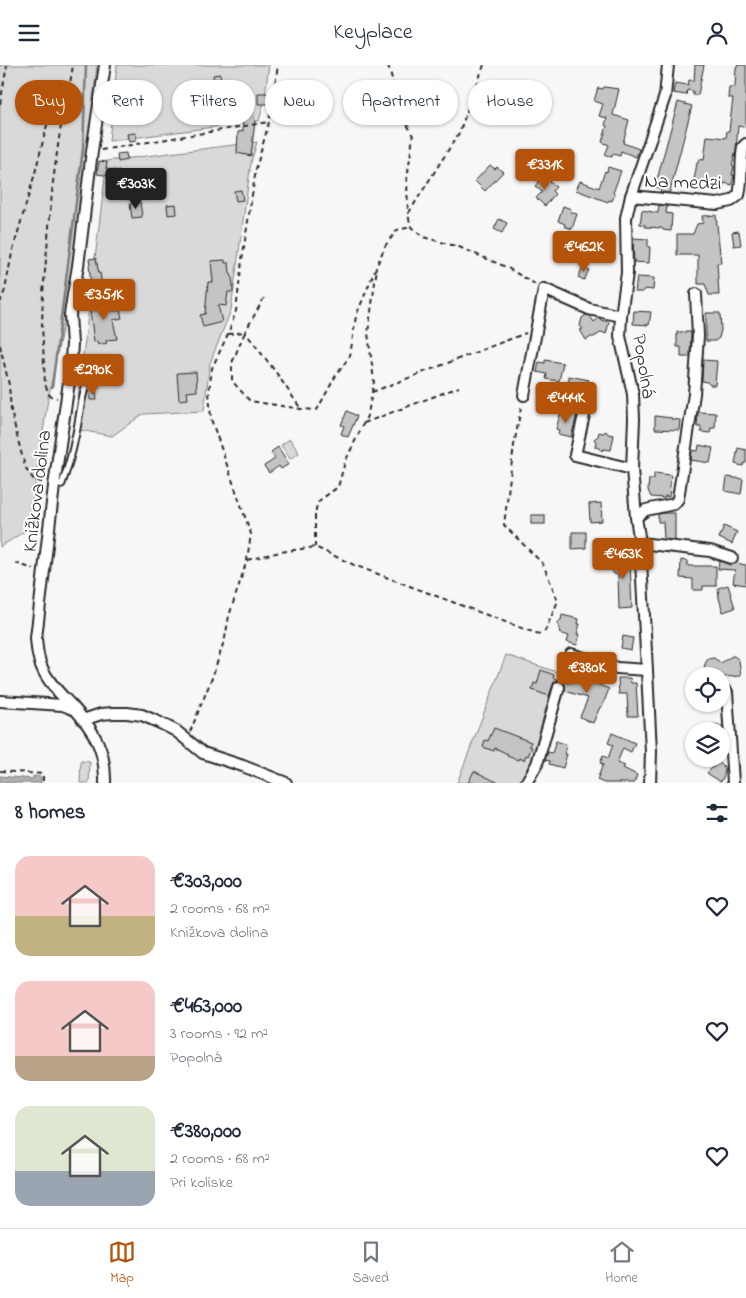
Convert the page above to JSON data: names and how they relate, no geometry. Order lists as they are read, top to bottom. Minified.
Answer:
{"streets":{"street":["Na medzi","Popolná","Knižkova dolina"]},"crossings":[["Na medzi","Popolná"]],"page":{"header":"Keyplace","chip":["Buy","Rent","Filters","New","Apartment","House"],"price":["€331K","€303K","€462K","€351K","€290K","€444K","€463K","€380K"],"heading":"8 homes","list":[{"name":"€303,000","note":"2 rooms · 68 m² · Knižkova dolina"},{"name":"€463,000","note":"3 rooms · 92 m² · Popolná"},{"name":"€380,000","note":"2 rooms · 68 m² · Pri kolíske"}],"tabs":["Map","Saved","Home"]}}
